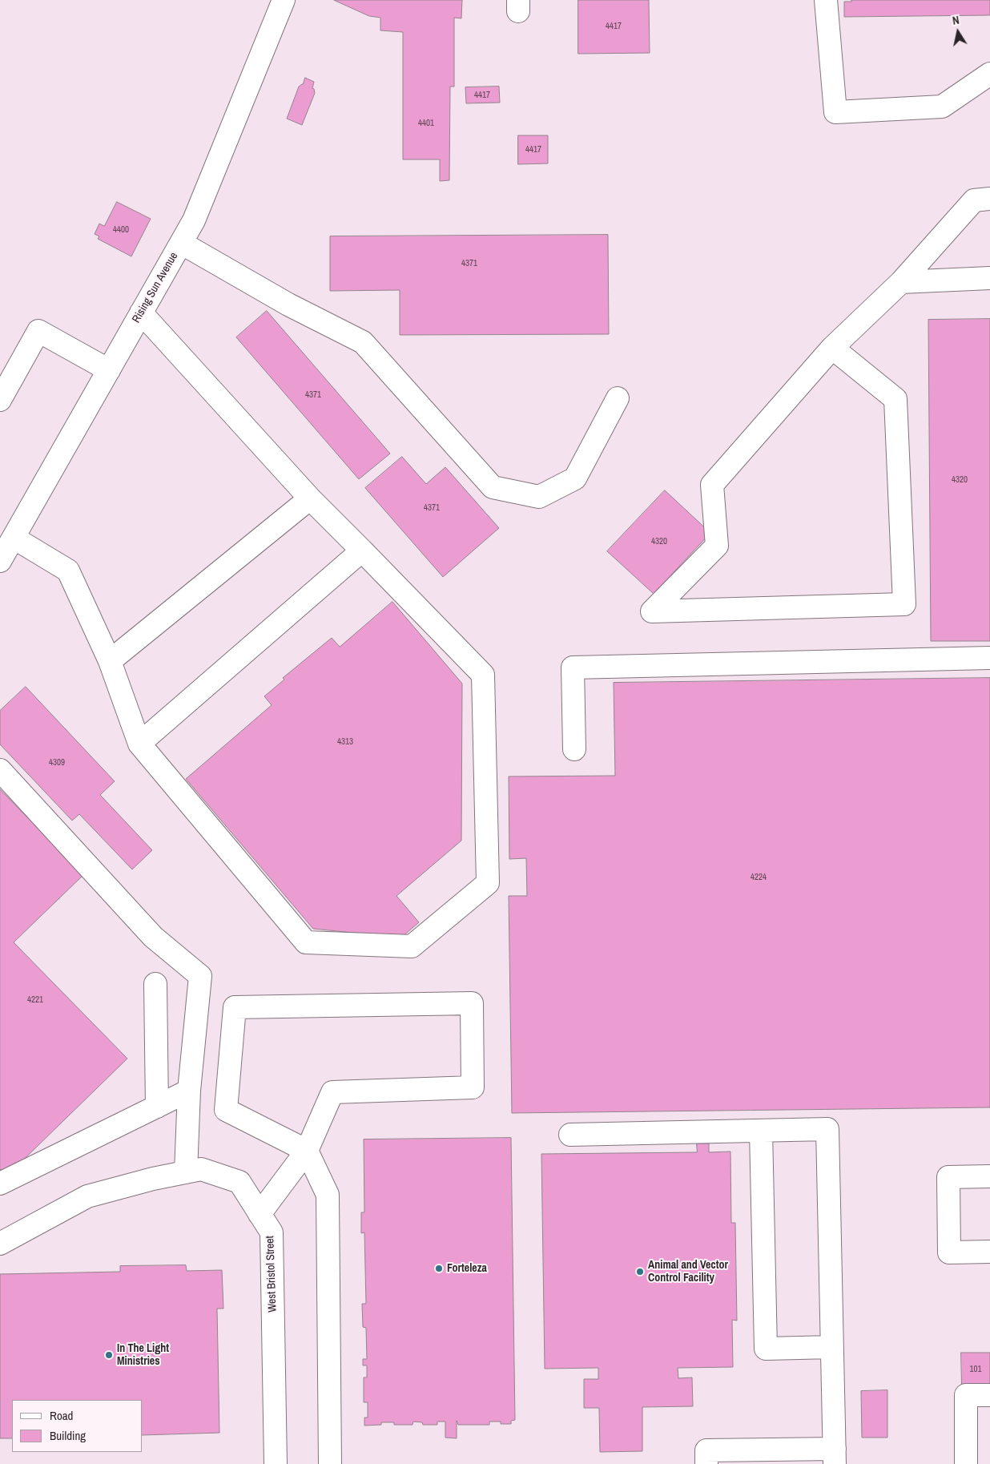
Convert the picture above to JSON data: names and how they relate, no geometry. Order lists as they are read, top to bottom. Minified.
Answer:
{"streets":{"street":["Rising Sun Avenue","West Bristol Street"]},"places":["Forteleza","Animal and Vector Control Facility","In The Light Ministries"],"house_numbers":["4417","4417","4401","4417","4400","4371","4371","4320","4371","4320","4313","4309","4224","4221","101"],"legend":["Road","Building"],"north":"top"}
